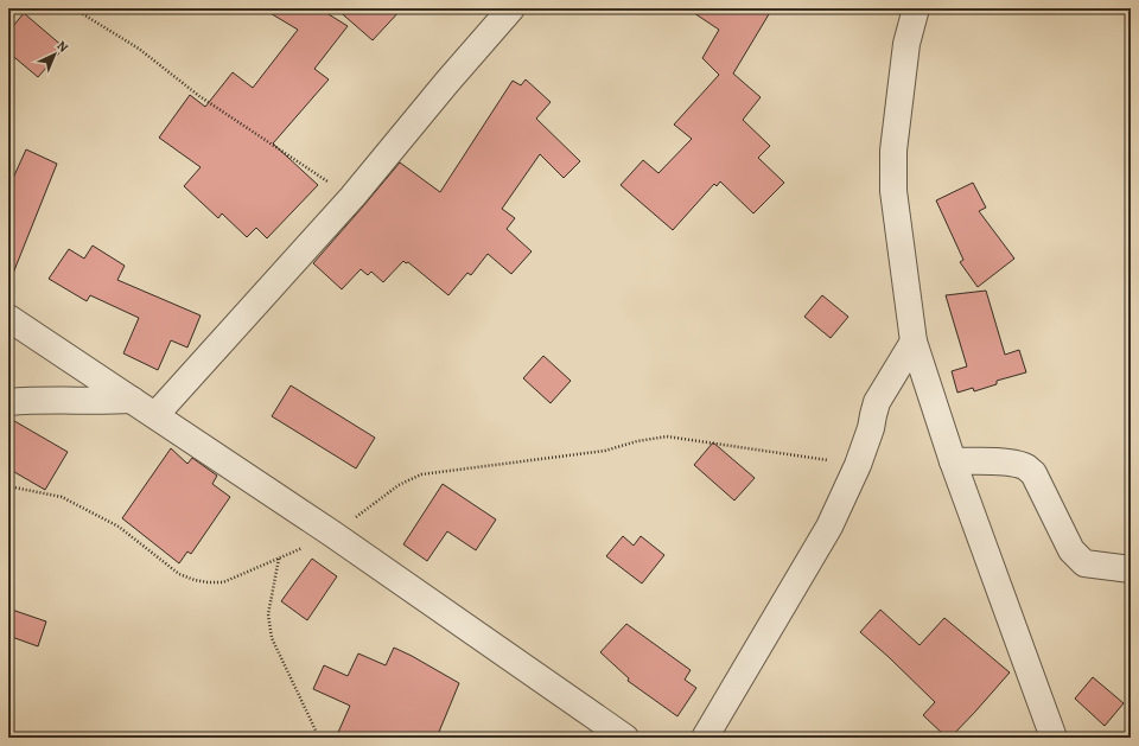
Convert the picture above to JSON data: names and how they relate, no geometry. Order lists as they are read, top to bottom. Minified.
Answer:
{"north":"top right"}
